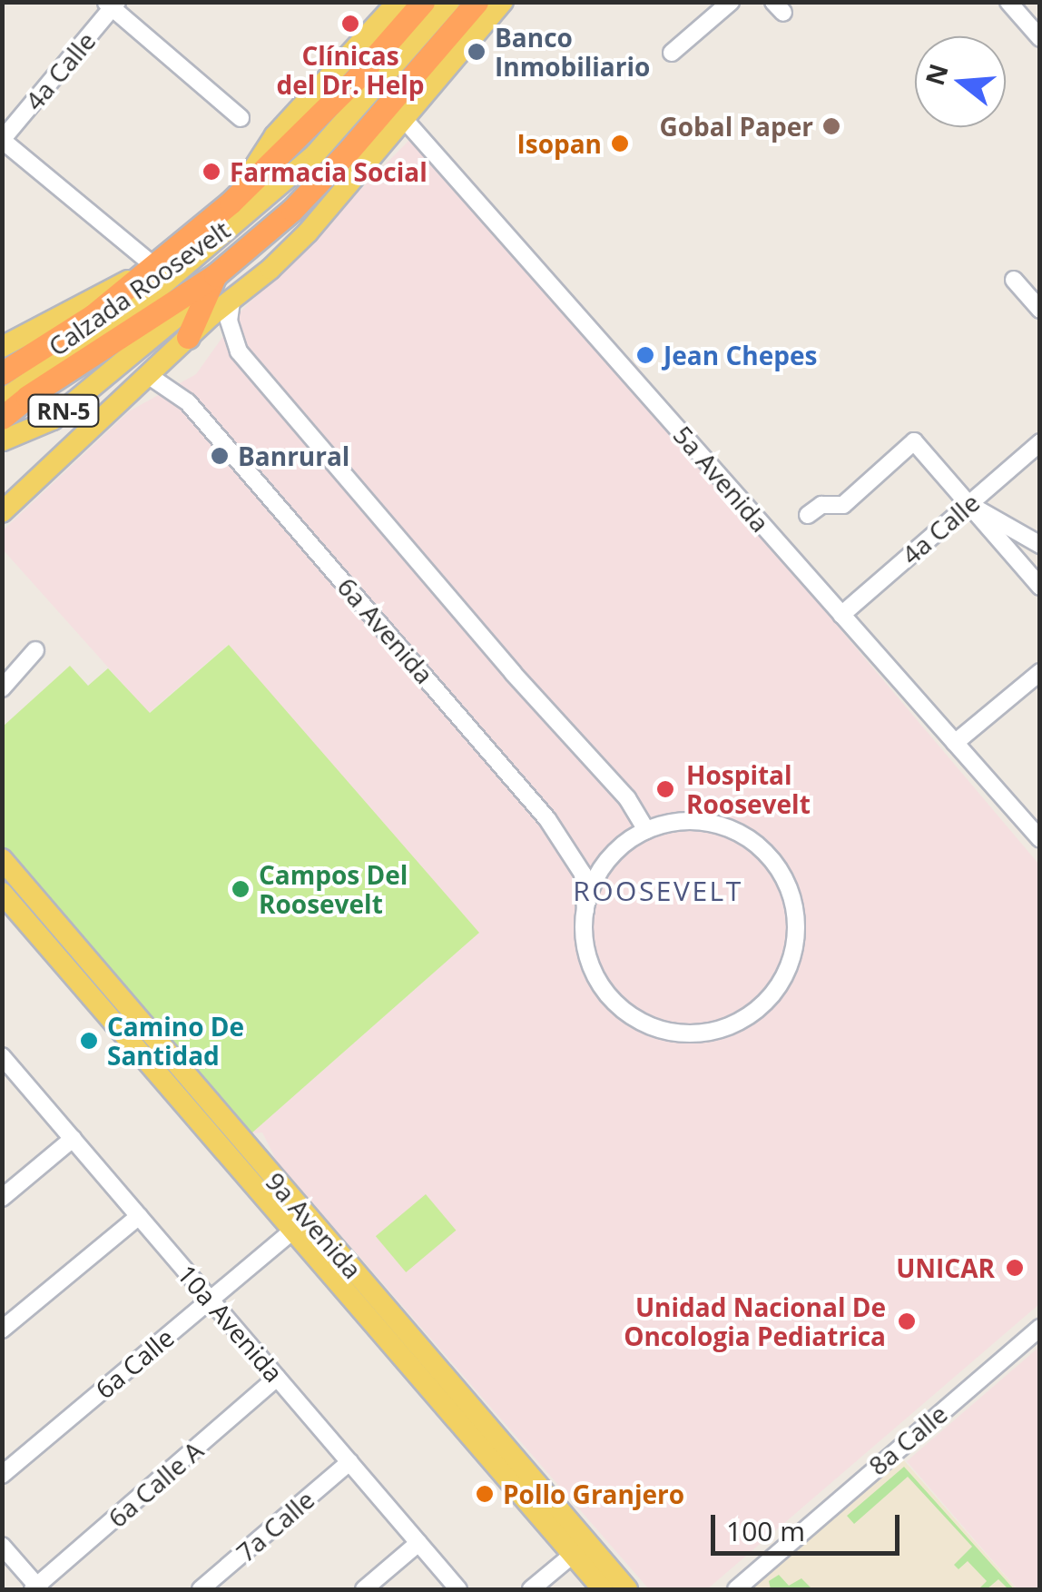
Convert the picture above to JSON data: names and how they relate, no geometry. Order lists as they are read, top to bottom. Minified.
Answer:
{"streets":{"highway":["Calzada Roosevelt"],"main road":["RN-5","9a Avenida"],"street":["4a Calle","5a Avenida","6a Avenida","10a Avenida","6a Calle","8a Calle","6a Calle A","7a Calle"]},"crossings":[["4a Calle","5a Avenida"],["Calzada Roosevelt","RN-5"],["9a Avenida","6a Calle"],["10a Avenida","6a Calle"],["10a Avenida","6a Calle A"],["10a Avenida","7a Calle"]],"districts":["ROOSEVELT"],"places":["Clínicas del Dr. Help","Banco Inmobiliario","Gobal Paper","Isopan","Farmacia Social","Jean Chepes","Banrural","Hospital Roosevelt","Campos Del Roosevelt","Camino De Santidad","UNICAR","Unidad Nacional De Oncologia Pediatrica","Pollo Granjero"],"scale_bar":"100 m","north":"left"}
